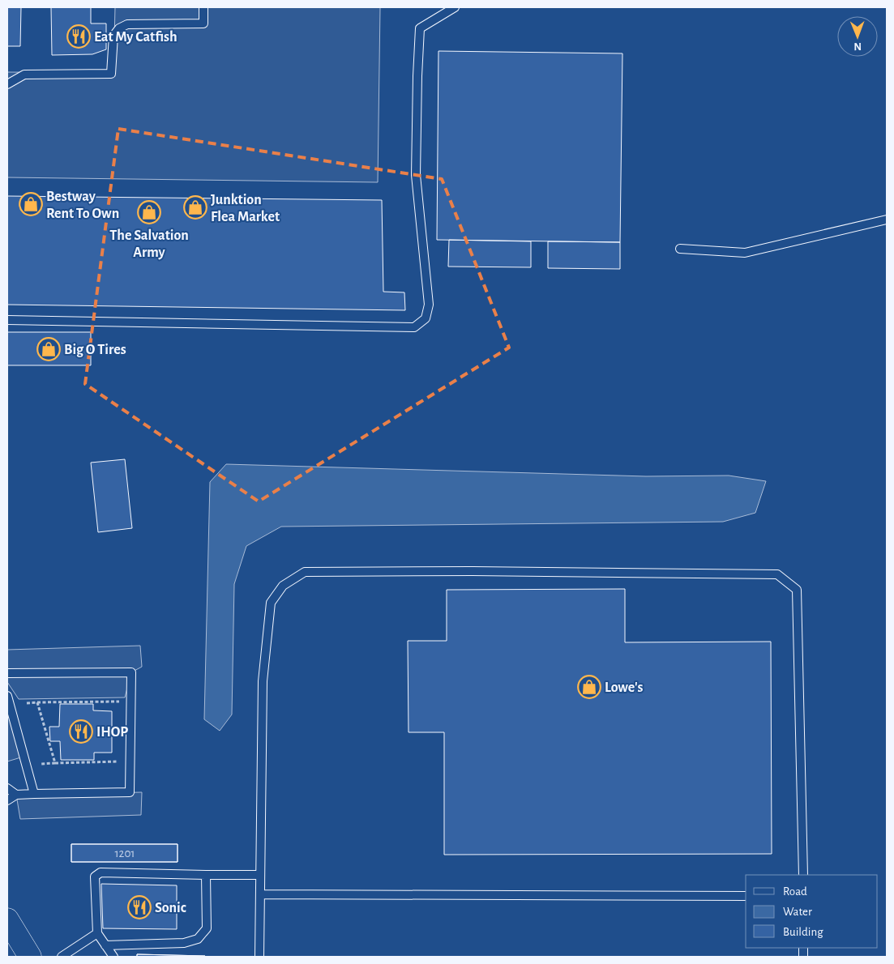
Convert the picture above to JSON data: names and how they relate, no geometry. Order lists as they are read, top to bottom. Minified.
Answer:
{"places":{"restaurant":["Eat My Catfish","IHOP","Sonic"],"shop":["Bestway Rent To Own","Junktion Flea Market","The Salvation Army","Big O Tires","Lowe's"]},"house_numbers":["1201"],"legend":["Road","Water","Building"],"north":"bottom"}
